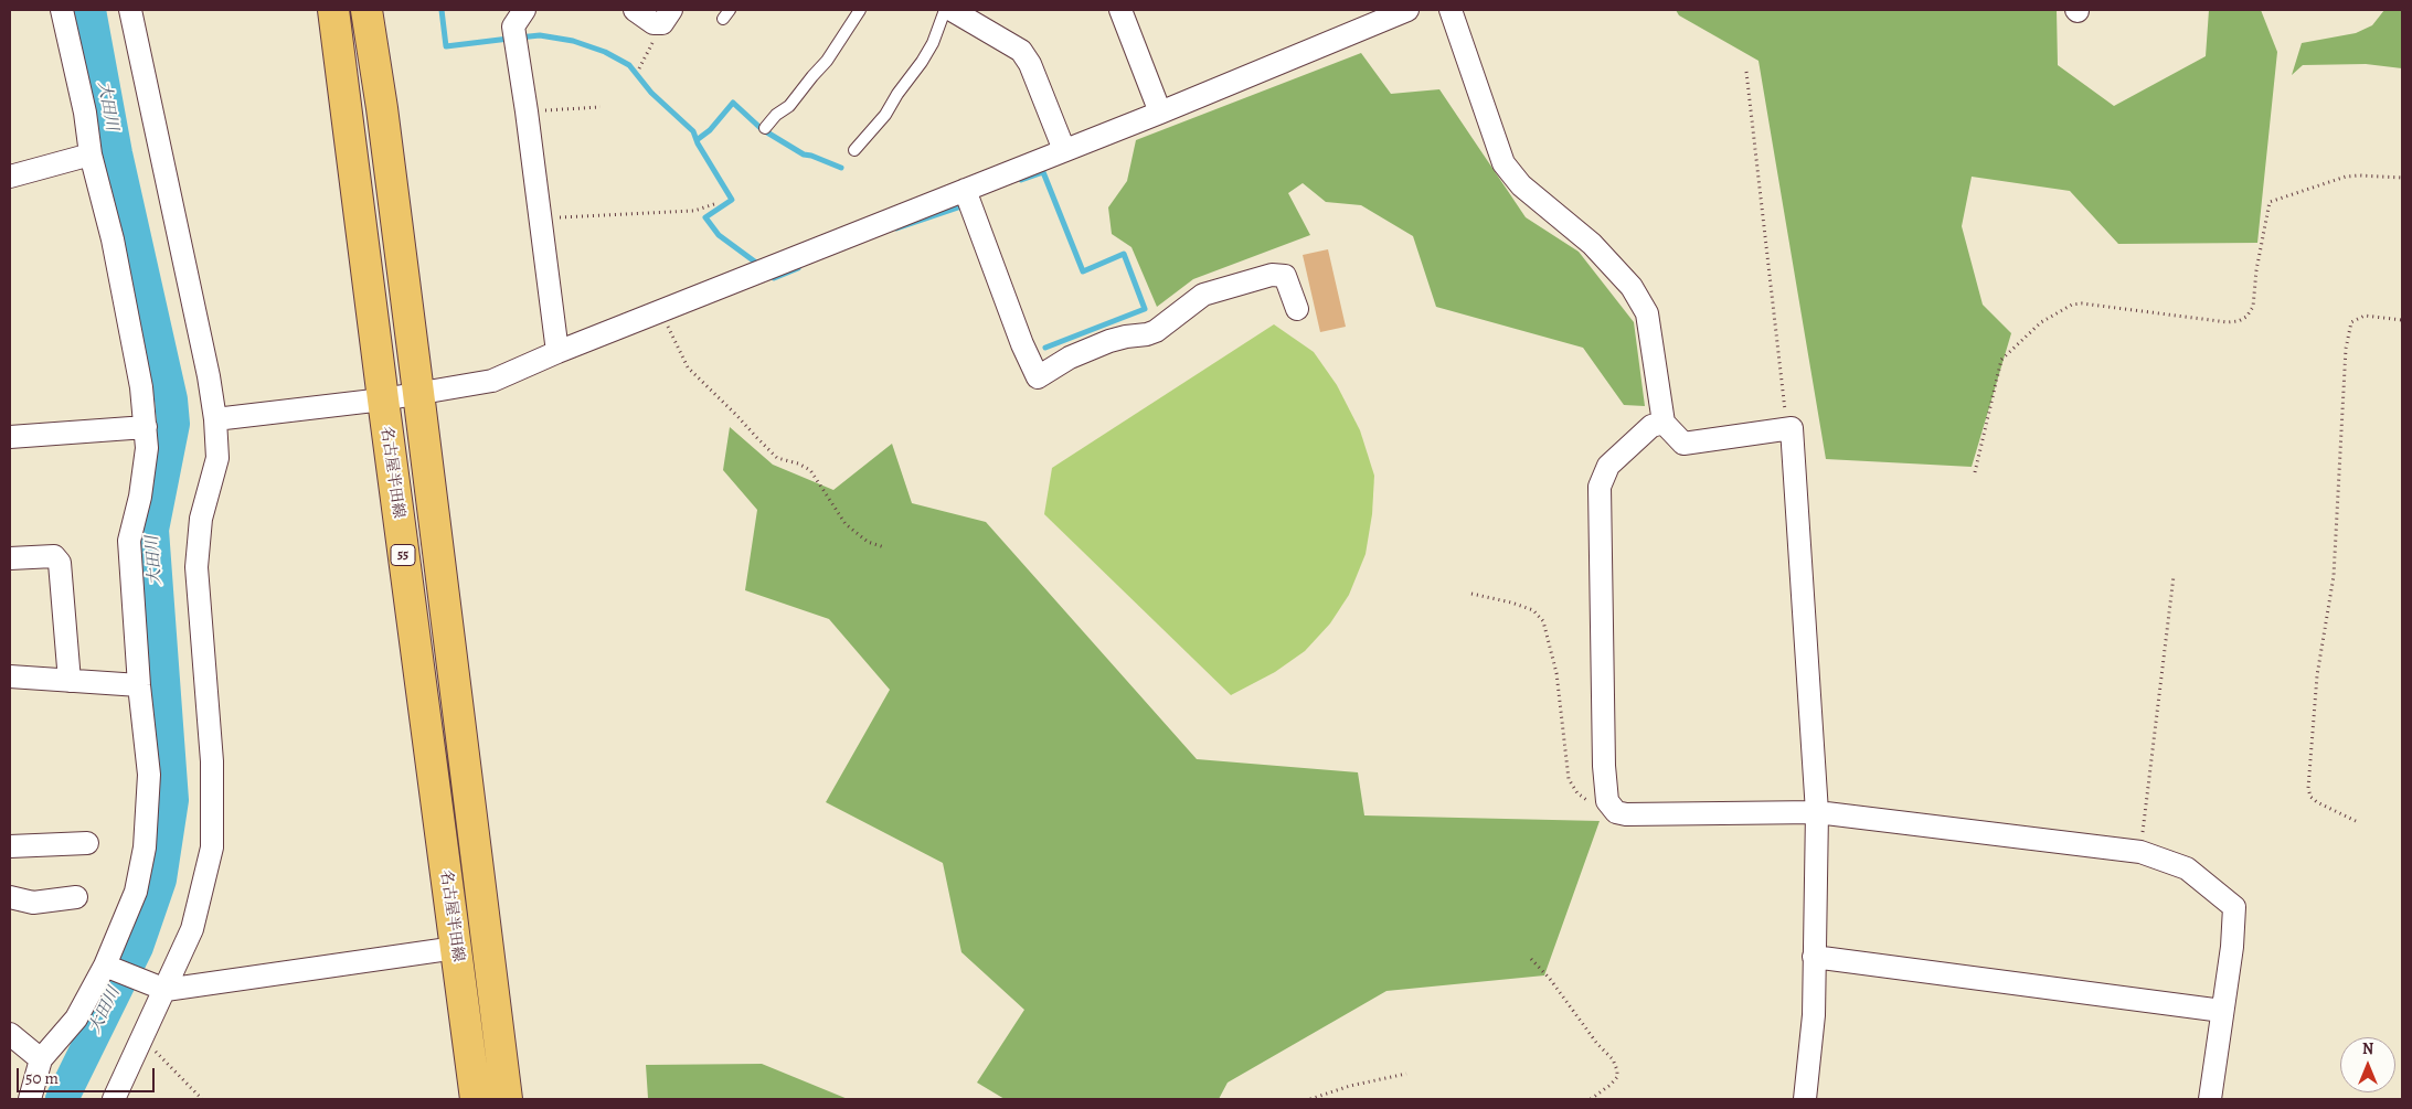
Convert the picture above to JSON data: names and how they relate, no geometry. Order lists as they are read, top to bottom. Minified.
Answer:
{"streets":{"main road":["名古屋半田線","55"]},"water":["大田川"],"scale_bar":"50 m","north":"top"}
